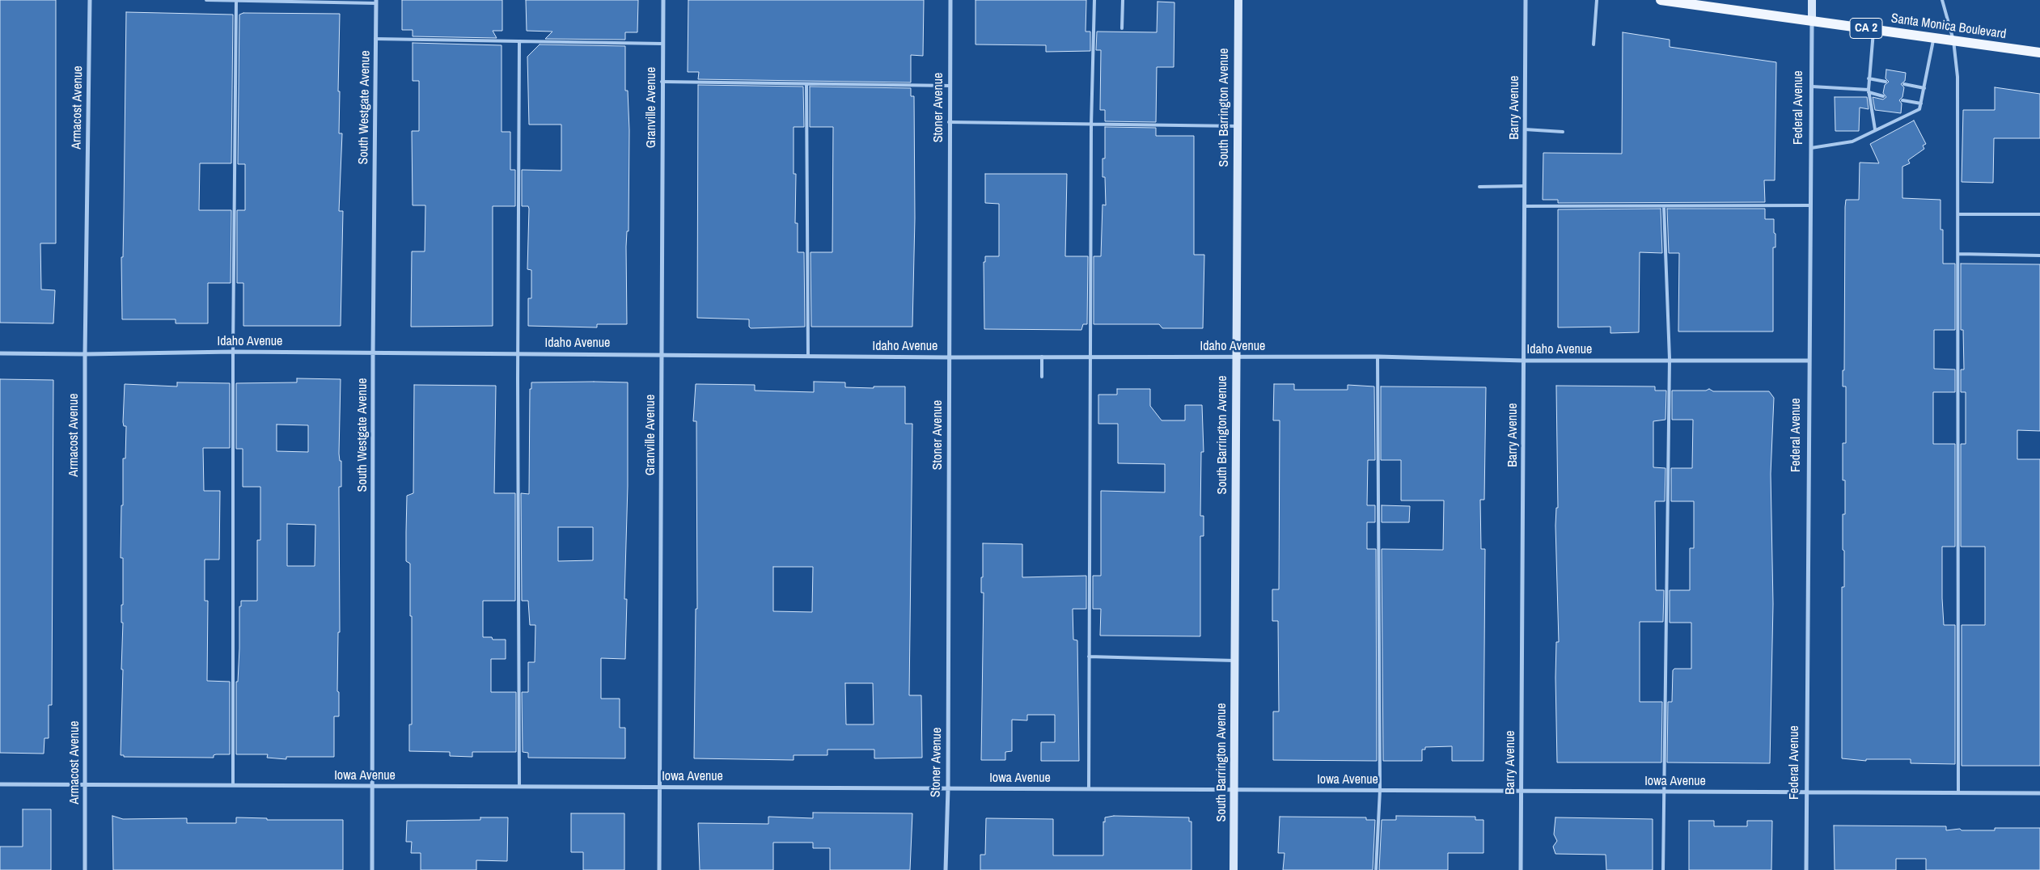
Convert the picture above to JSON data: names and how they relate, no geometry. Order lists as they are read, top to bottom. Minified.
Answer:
{"streets":{"main road":["Santa Monica Boulevard","CA 2"],"street":["Armacost Avenue","South Westgate Avenue","Granville Avenue","Stoner Avenue","South Barrington Avenue","Barry Avenue","Federal Avenue","Idaho Avenue","Iowa Avenue"]},"crossings":[["Santa Monica Boulevard","Federal Avenue"],["Armacost Avenue","Idaho Avenue"],["Armacost Avenue","Iowa Avenue"],["South Westgate Avenue","Idaho Avenue"],["South Westgate Avenue","Iowa Avenue"],["Granville Avenue","Idaho Avenue"],["Granville Avenue","Iowa Avenue"],["Stoner Avenue","Idaho Avenue"],["Stoner Avenue","Iowa Avenue"],["South Barrington Avenue","Idaho Avenue"],["South Barrington Avenue","Iowa Avenue"],["Barry Avenue","Idaho Avenue"],["Barry Avenue","Iowa Avenue"],["Federal Avenue","Idaho Avenue"],["Federal Avenue","Iowa Avenue"]]}
